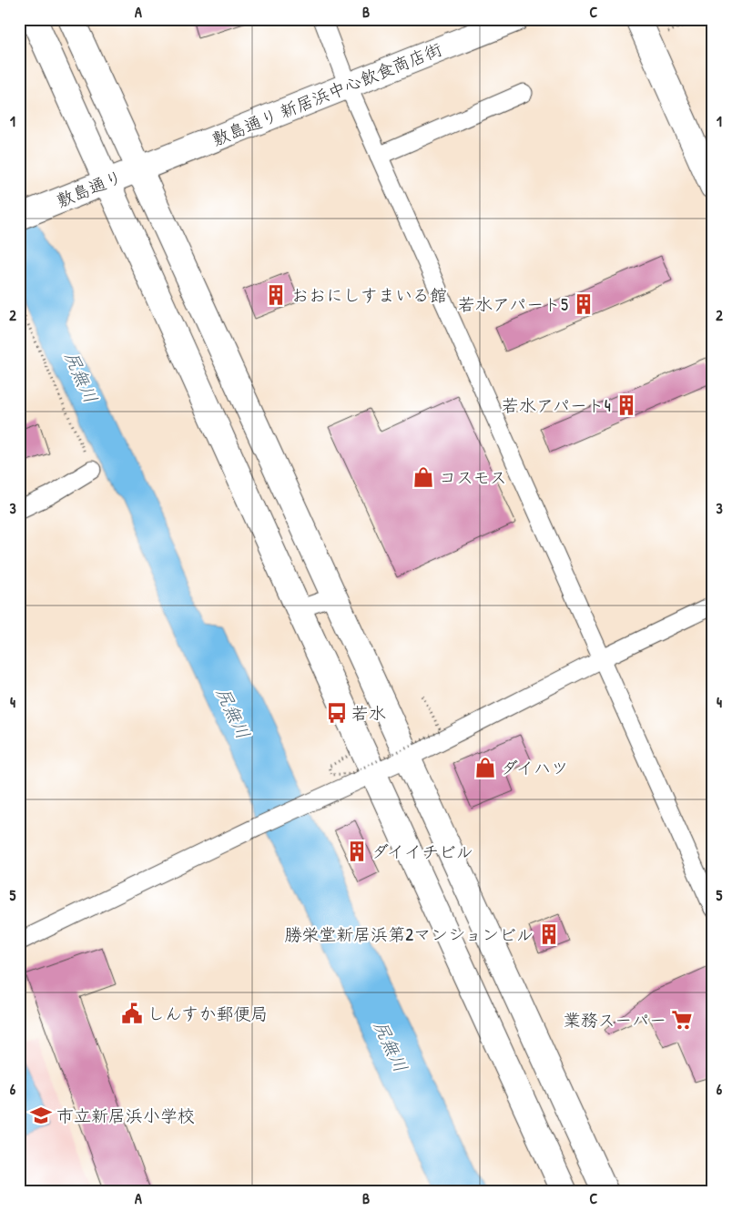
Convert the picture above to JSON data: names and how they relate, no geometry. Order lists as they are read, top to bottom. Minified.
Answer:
{"streets":{"street":["敷島通り 新居浜中心飲食商店街","敷島通り"]},"crossings":[["敷島通り 新居浜中心飲食商店街","敷島通り"]],"water":["尻無川"],"places":{"building":["おおにしすまいる館","若水アパート5","若水アパート4","ダイイチビル","勝栄堂新居浜第2マンションビル"],"shop":["コスモス","ダイハツ"],"bus stop":["若水"],"public building":["しんすか郵便局"],"supermarket":["業務スーパー"],"school or university":["市立新居浜小学校"]},"grid":{"columns":["A","B","C"],"rows":["1","2","3","4","5","6"]}}
